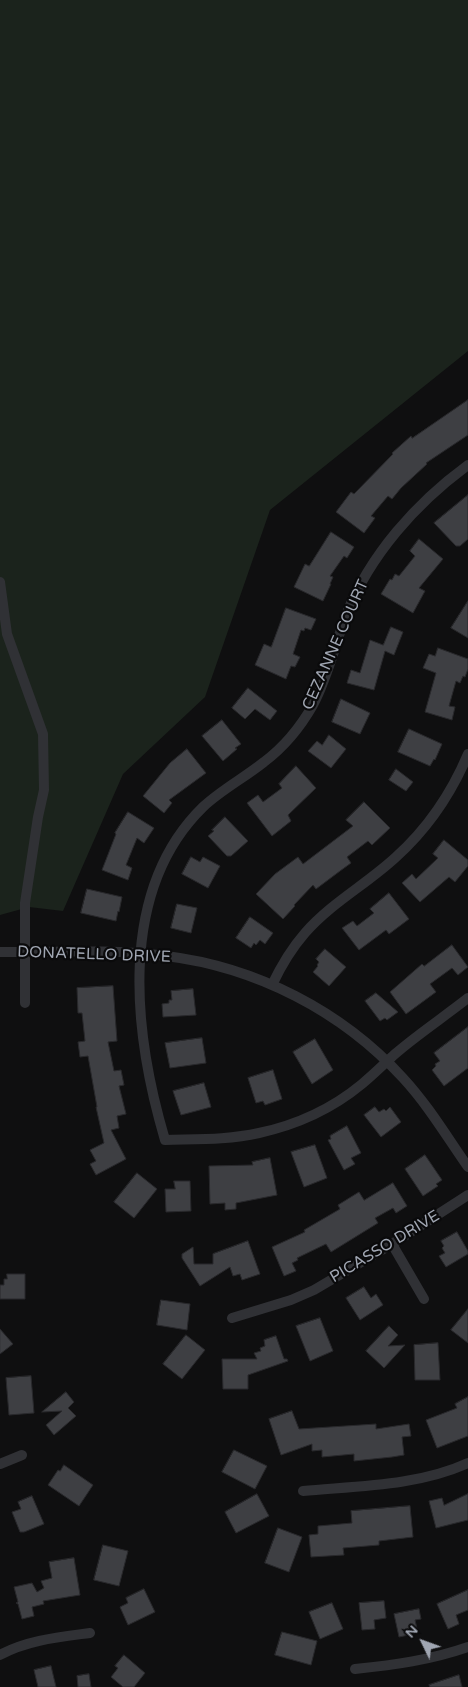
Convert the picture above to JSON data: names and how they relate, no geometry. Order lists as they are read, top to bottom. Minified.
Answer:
{"streets":{"street":["CEZANNE COURT","DONATELLO DRIVE","PICASSO DRIVE"]},"crossings":[["CEZANNE COURT","DONATELLO DRIVE"]],"north":"top left"}
